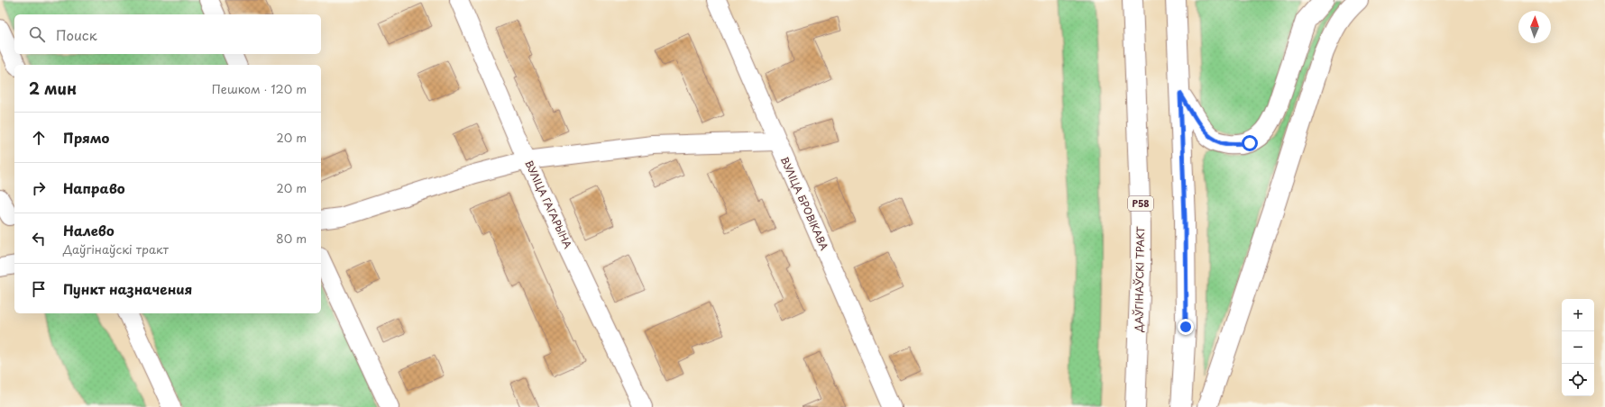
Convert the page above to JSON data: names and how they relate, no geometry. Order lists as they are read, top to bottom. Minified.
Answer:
{"streets":{"main road":["Р58","ДАЎГІНАЎСКІ ТРАКТ"],"street":["ВУЛІЦА БРОВІКАВА","ВУЛІЦА ГАГАРЫНА"]},"north":"top","page":{"search":"Поиск","heading":["2 мин","Пешком · 120 m"],"list":[["Прямо","20 m"],["Направо","20 m"],["Налево","Даўгінаўскі тракт","80 m"],"Пункт назначения"],"map_buttons":["+","−"]}}
